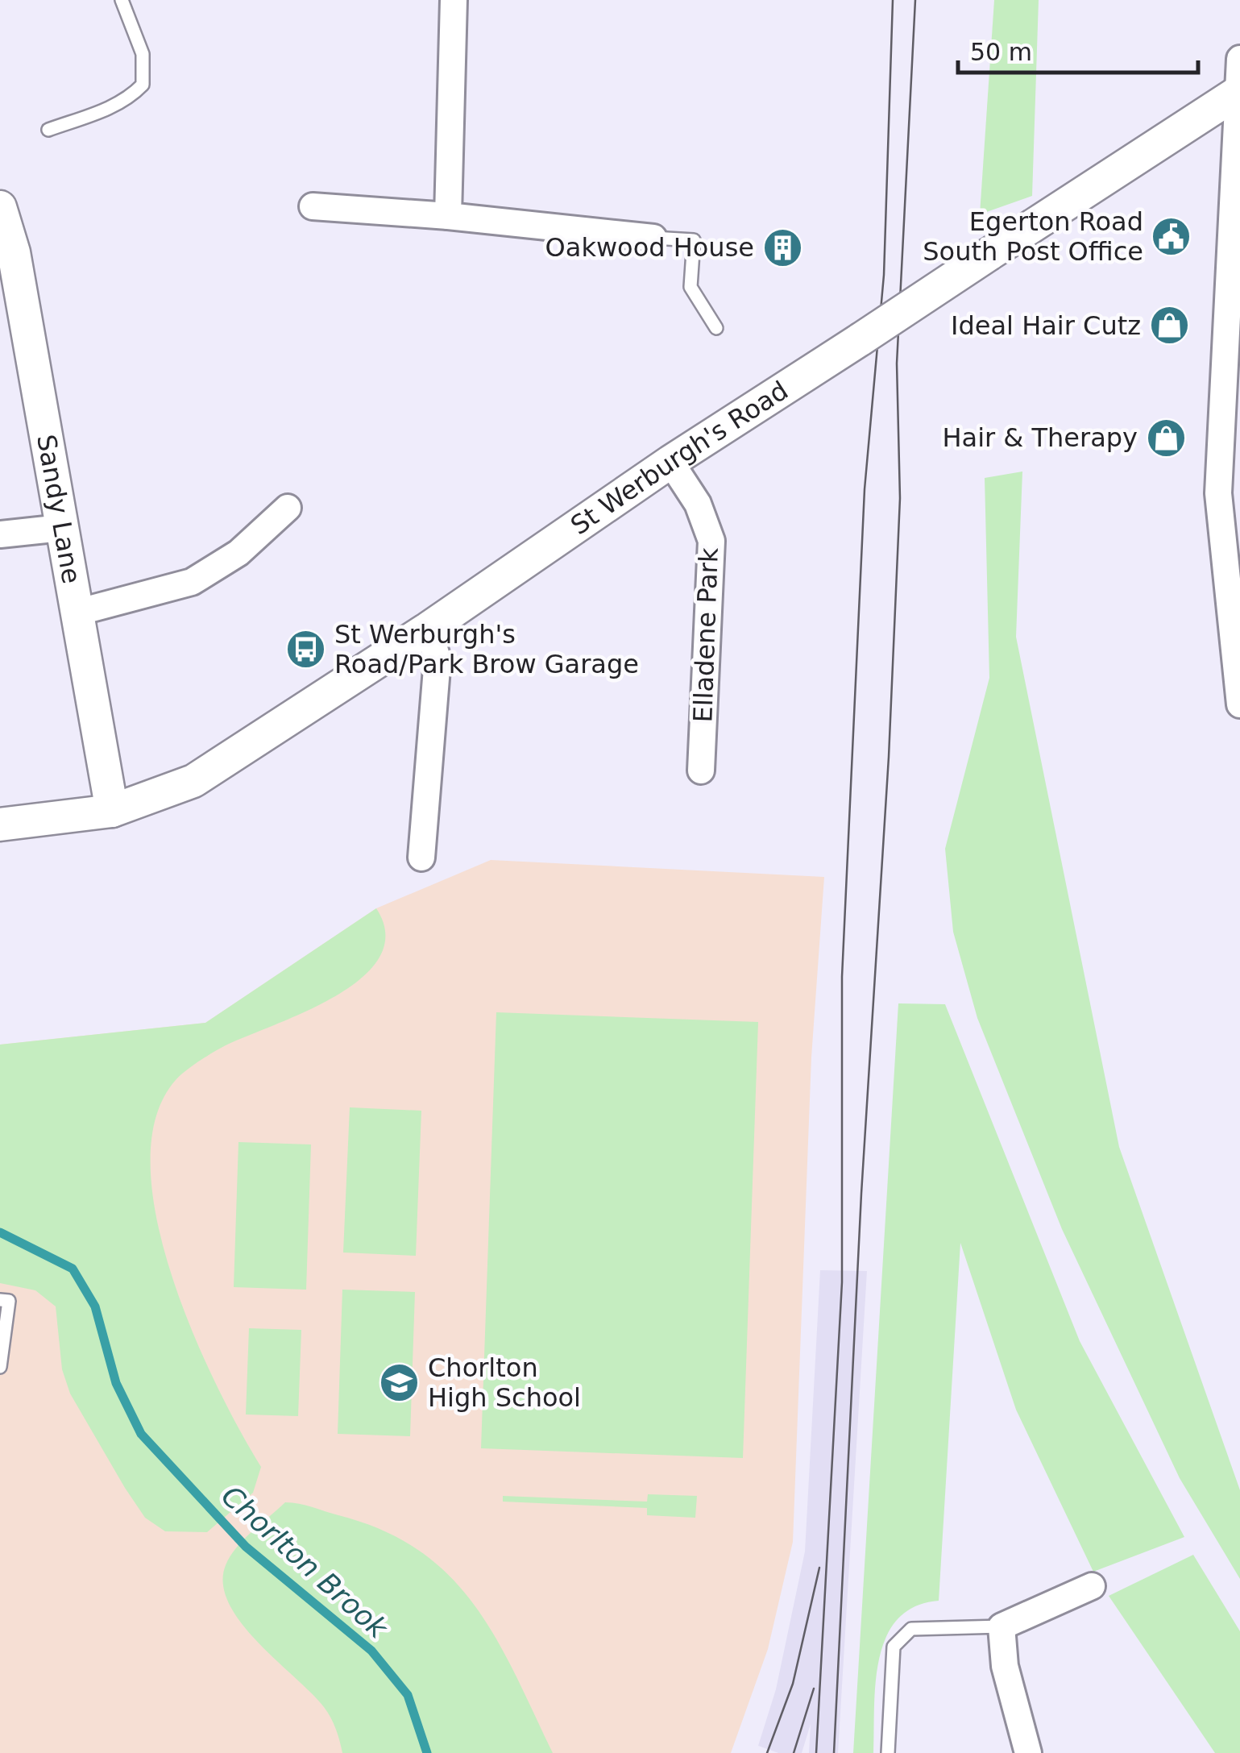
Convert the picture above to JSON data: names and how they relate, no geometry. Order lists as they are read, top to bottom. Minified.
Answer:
{"streets":{"street":["St Werburgh's Road","Sandy Lane","Elladene Park"]},"crossings":[["St Werburgh's Road","Sandy Lane"],["St Werburgh's Road","Elladene Park"]],"water":["Chorlton Brook"],"places":{"public building":["Egerton Road South Post Office"],"building":["Oakwood House"],"shop":["Ideal Hair Cutz","Hair & Therapy"],"bus stop":["St Werburgh's Road/Park Brow Garage"],"school or university":["Chorlton High School"]},"scale_bar":"50 m"}
